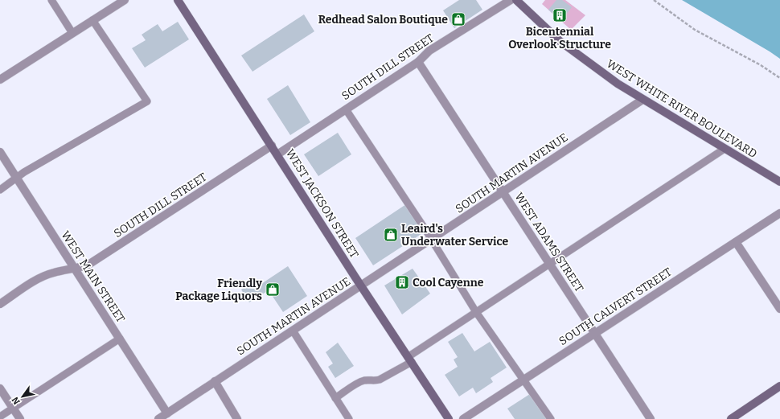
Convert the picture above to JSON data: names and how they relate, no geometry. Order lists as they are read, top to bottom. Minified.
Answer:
{"streets":{"main road":["WEST WHITE RIVER BOULEVARD","WEST JACKSON STREET"],"street":["SOUTH DILL STREET","SOUTH MARTIN AVENUE","WEST ADAMS STREET","WEST MAIN STREET","SOUTH CALVERT STREET"]},"crossings":[["SOUTH DILL STREET","WEST JACKSON STREET"],["SOUTH DILL STREET","WEST ADAMS STREET"],["SOUTH DILL STREET","WEST MAIN STREET"],["WEST WHITE RIVER BOULEVARD","SOUTH MARTIN AVENUE"],["SOUTH MARTIN AVENUE","WEST JACKSON STREET"],["SOUTH MARTIN AVENUE","WEST ADAMS STREET"],["SOUTH MARTIN AVENUE","WEST MAIN STREET"],["WEST ADAMS STREET","SOUTH CALVERT STREET"]],"places":{"building":["Bicentennial Overlook Structure","Cool Cayenne"],"shop":["Redhead Salon Boutique","Leaird's Underwater Service","Friendly Package Liquors"]},"north":"bottom left"}
